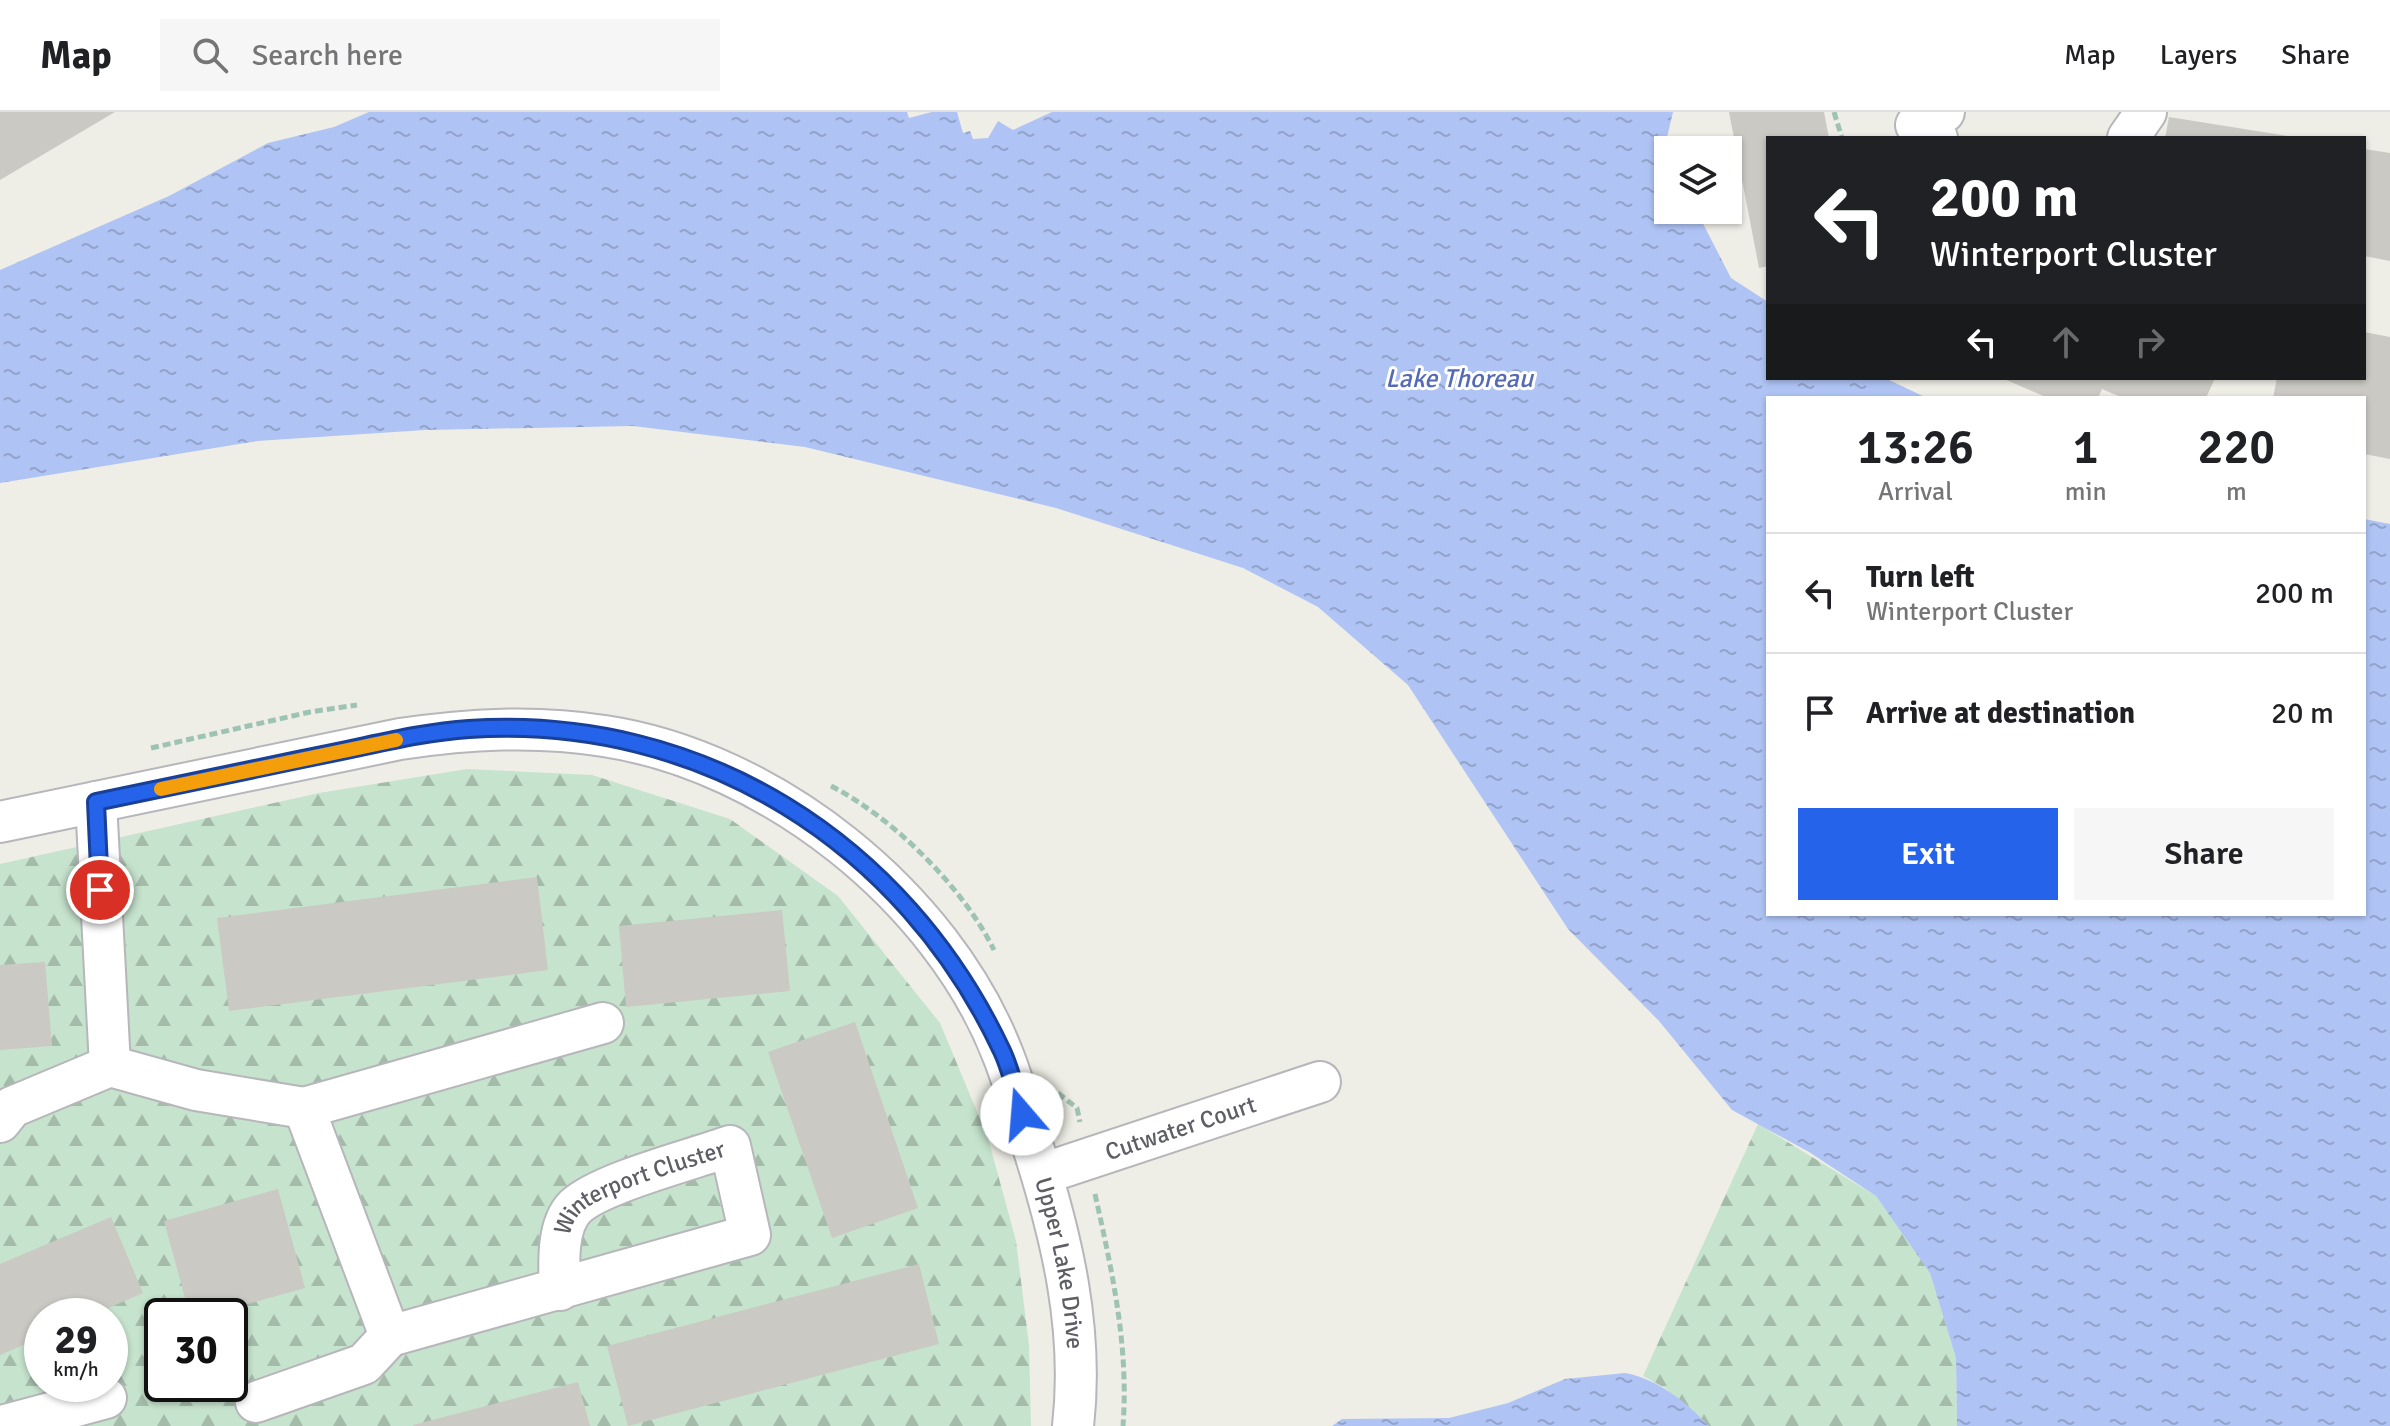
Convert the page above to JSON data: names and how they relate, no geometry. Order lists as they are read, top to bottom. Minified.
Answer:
{"streets":{"street":["Cutwater Court","Winterport Cluster","Upper Lake Drive"]},"crossings":[["Cutwater Court","Upper Lake Drive"]],"water":["Lake Thoreau"],"page":{"header":"Map","search":"Search here","nav":["Map","Layers","Share"],"turn":["200 m","Winterport Cluster"],"eta":["13:26","Arrival","1","min","220","m"],"list":[{"name":"Turn left","note":"Winterport Cluster","value":"200 m"},{"name":"Arrive at destination","value":"20 m"}],"buttons":["Exit","Share"],"speed":"29 km/h","limit":"30"}}
